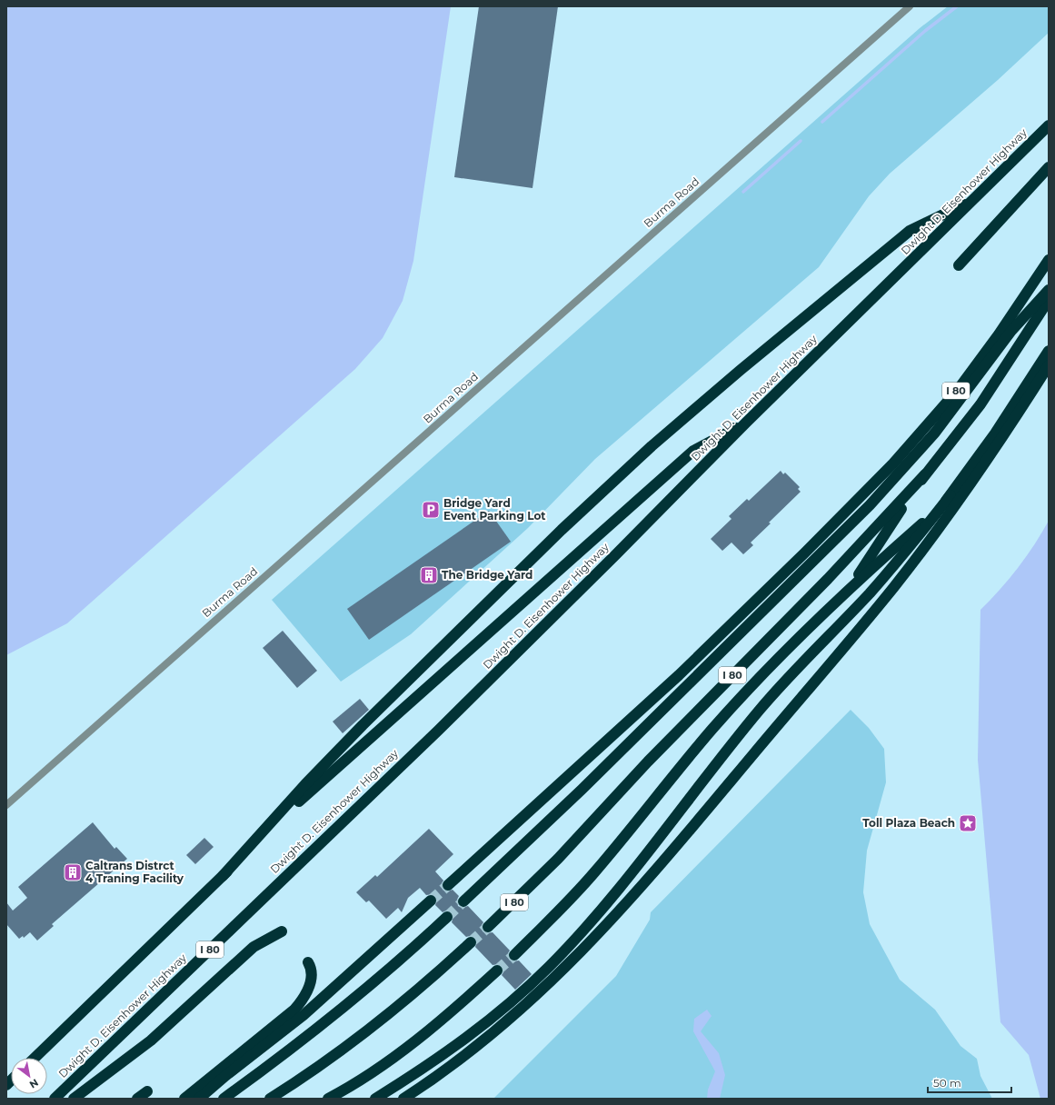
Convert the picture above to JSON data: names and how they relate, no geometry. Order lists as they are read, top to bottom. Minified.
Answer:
{"streets":{"highway":["Dwight D. Eisenhower Highway","I 80"],"street":["Burma Road"]},"places":{"parking":["Bridge Yard Event Parking Lot"],"building":["The Bridge Yard","Caltrans Distrct 4 Traning Facility"],"place":["Toll Plaza Beach"]},"scale_bar":"50 m","north":"bottom right"}
